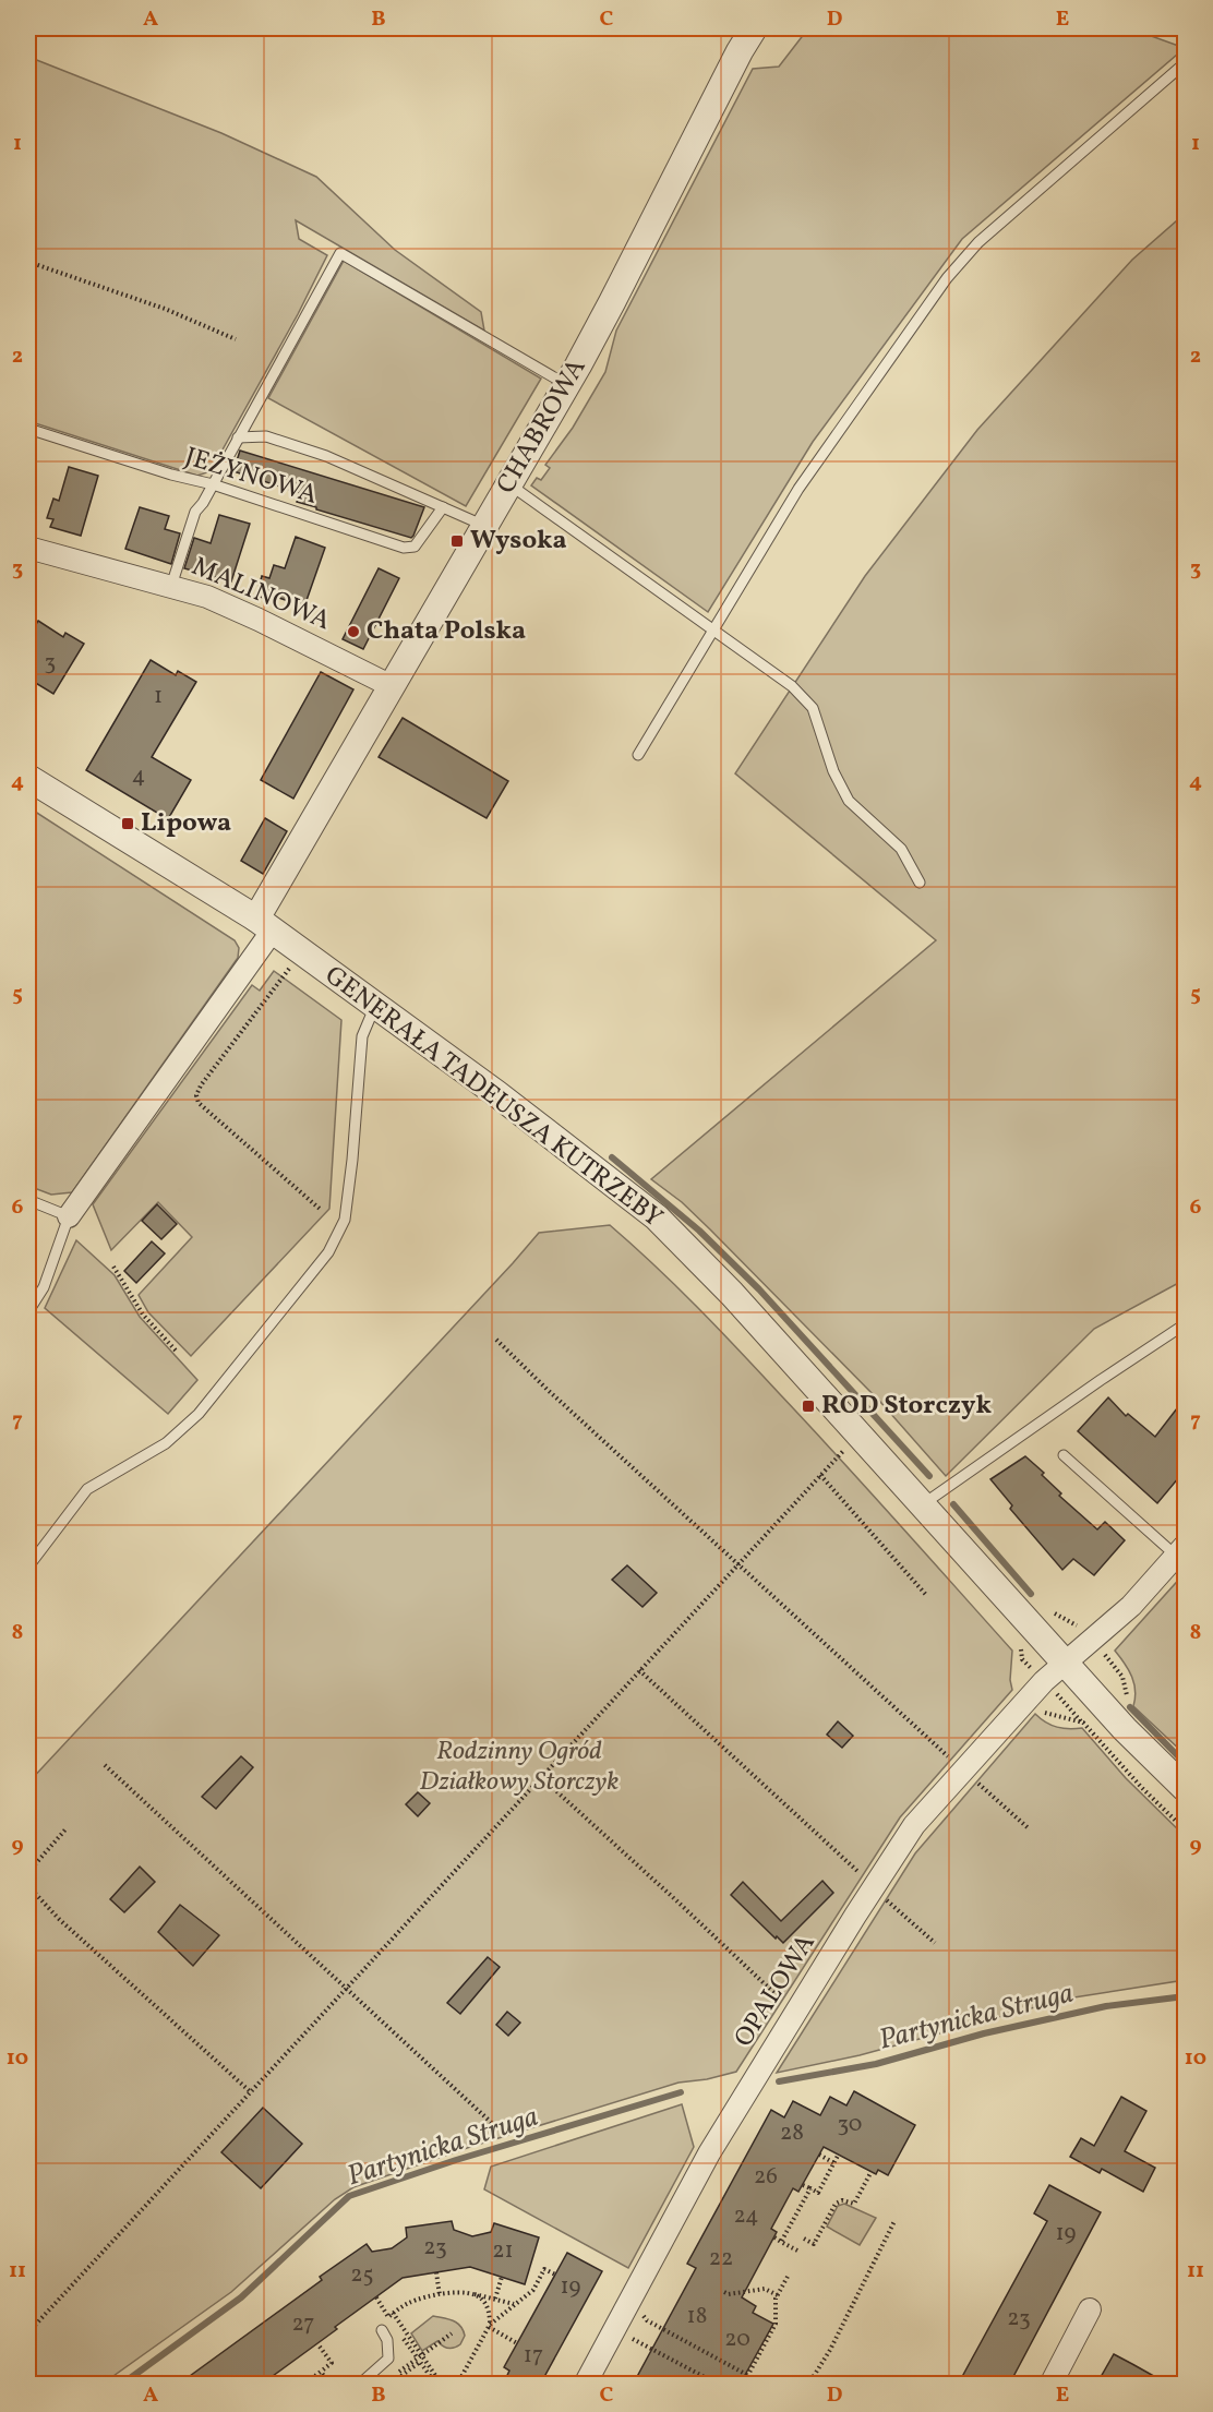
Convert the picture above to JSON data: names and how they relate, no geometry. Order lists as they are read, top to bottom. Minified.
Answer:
{"streets":{"street":["CHABROWA","MALINOWA","GENERAŁA TADEUSZA KUTRZEBY","OPALOWA"],"lane":["JEŻYNOWA"]},"crossings":[["CHABROWA","MALINOWA"],["CHABROWA","GENERAŁA TADEUSZA KUTRZEBY"],["GENERAŁA TADEUSZA KUTRZEBY","OPALOWA"]],"water":["Partynicka Struga"],"parks":["Rodzinny Ogród Działkowy Storczyk"],"places":{"transit":["Wysoka","Lipowa","ROD Storczyk"],"other":["Chata Polska"]},"house_numbers":["3","1","4","30","28","26","24","19","23","21","22","25","19","18","23","27","20","17"],"grid":{"columns":["A","B","C","D","E"],"rows":["1","2","3","4","5","6","7","8","9","10","11"]}}
